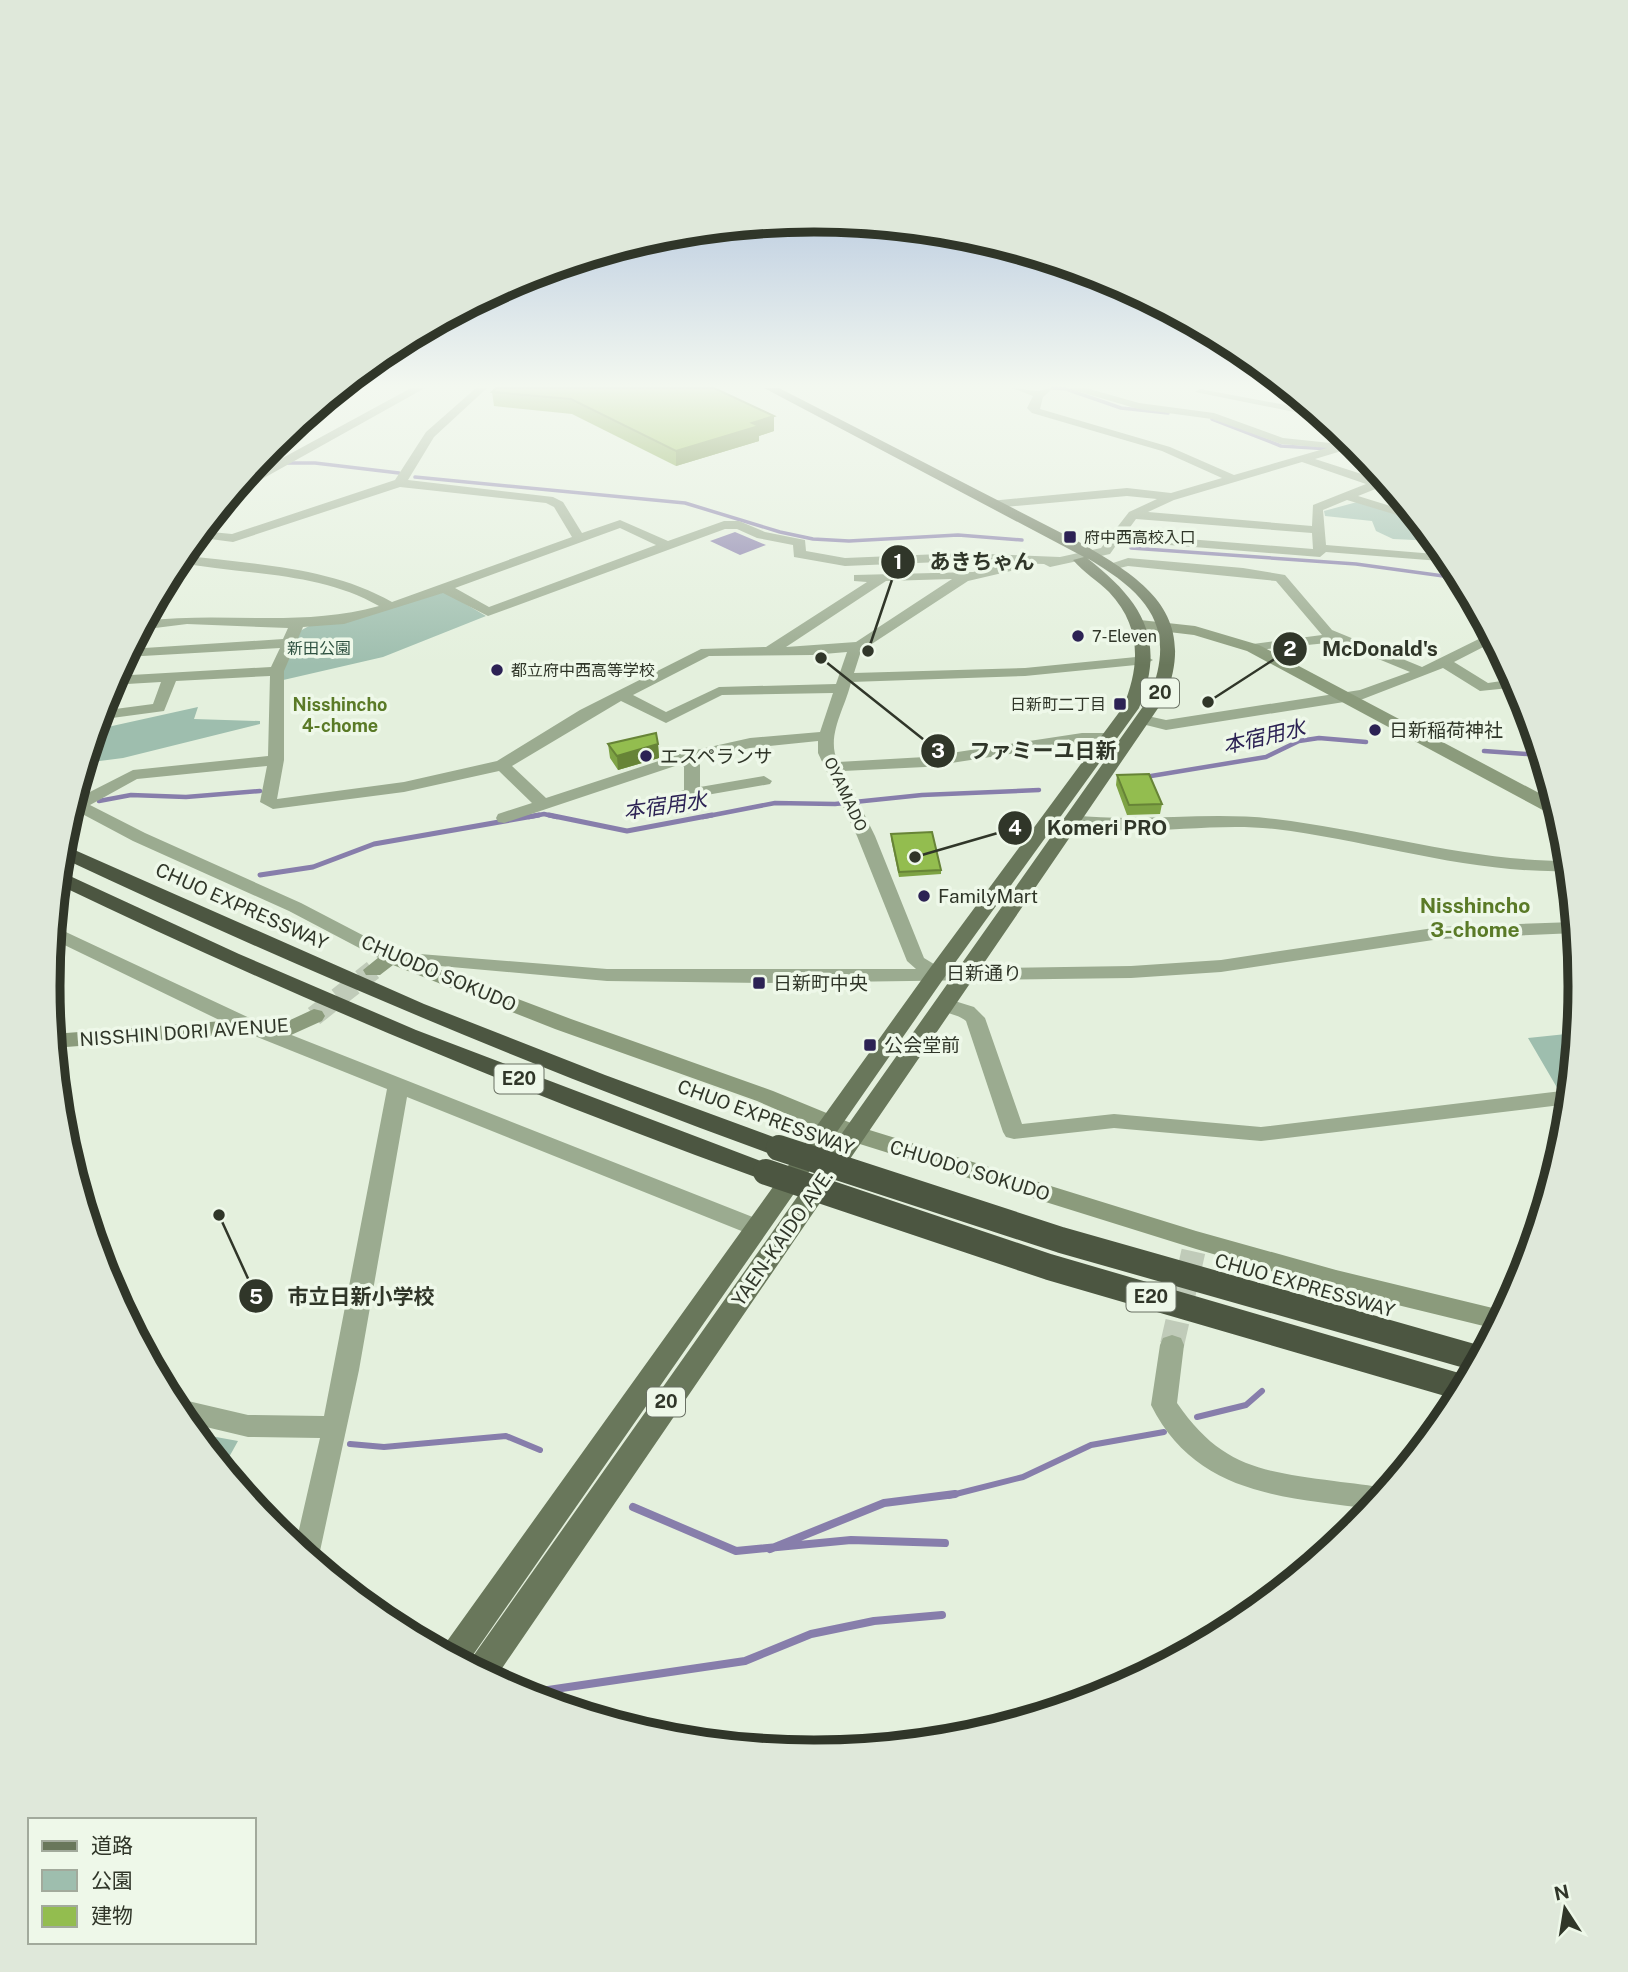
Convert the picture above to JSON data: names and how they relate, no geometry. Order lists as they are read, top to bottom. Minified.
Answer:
{"streets":{"highway":["CHUO EXPRESSWAY","E20"],"main road":["20","YAEN-KAIDO AVE."],"street":["OYAMADO","CHUODO SOKUDO","日新通り","NISSHIN DORI AVENUE"]},"crossings":[["OYAMADO","日新通り"],["OYAMADO","YAEN-KAIDO AVE."],["CHUODO SOKUDO","日新通り"],["CHUODO SOKUDO","YAEN-KAIDO AVE."],["日新通り","YAEN-KAIDO AVE."]],"districts":["Nisshincho 4-chome","Nisshincho 3-chome"],"water":["本宿用水"],"parks":["新田公園"],"places":{"transit":["府中西高校入口","日新町二丁目","日新町中央","公会堂前"],"other":["7-Eleven","あきちゃん","ファミーユ日新","都立府中西高等学校","McDonald's","日新稲荷神社","エスペランサ","Komeri PRO","FamilyMart","市立日新小学校"]},"legend":["道路","公園","建物"],"north":"top"}
